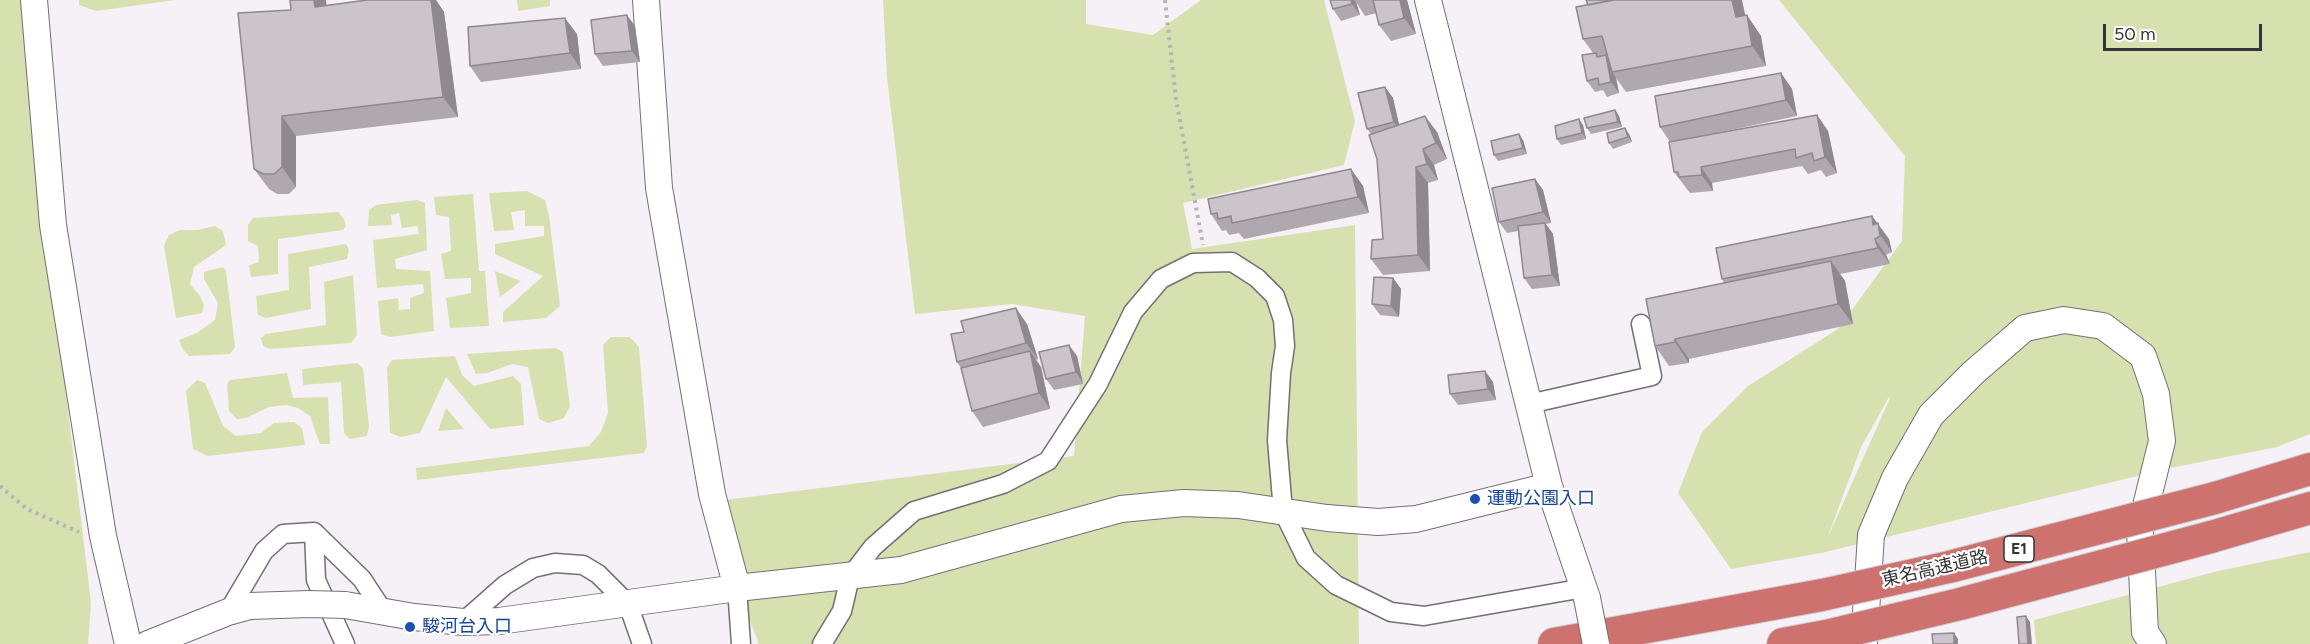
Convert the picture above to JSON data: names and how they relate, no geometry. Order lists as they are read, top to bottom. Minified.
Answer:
{"streets":{"highway":["E1","東名高速道路"]},"places":["運動公園入口","駿河台入口"],"scale_bar":"50 m"}
